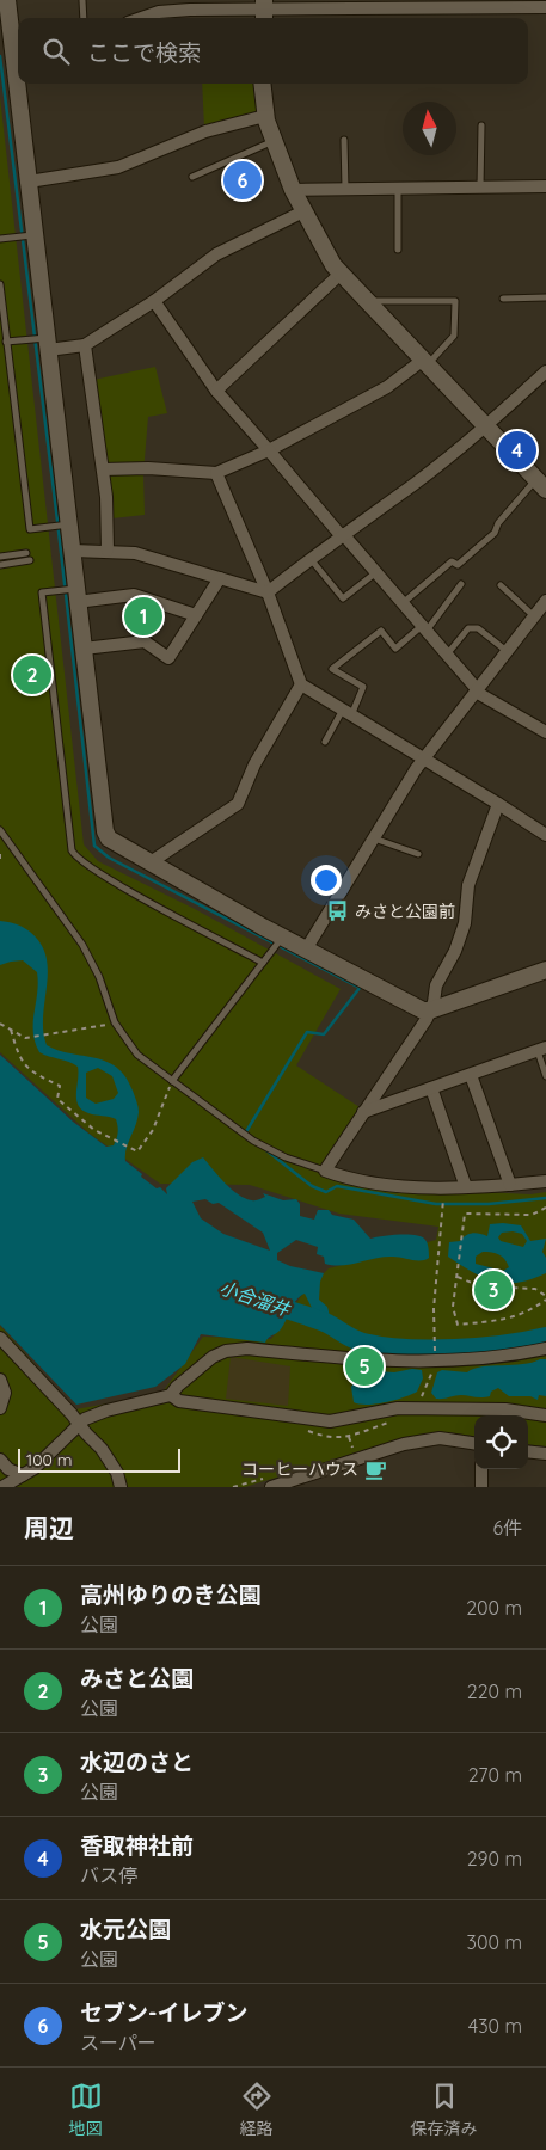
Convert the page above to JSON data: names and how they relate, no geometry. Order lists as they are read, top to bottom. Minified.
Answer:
{"water":["小合溜井"],"places":{"bus stop":["みさと公園前"],"cafe":["コーヒーハウス"]},"scale_bar":"100 m","north":"top","page":{"search":"ここで検索","pins":["6","4","1","2","3","5"],"scale":"100 m","heading":["周辺","6件"],"list":[{"mark":"1","name":"高州ゆりのき公園","note":"公園","value":"200 m"},{"mark":"2","name":"みさと公園","note":"公園","value":"220 m"},{"mark":"3","name":"水辺のさと","note":"公園","value":"270 m"},{"mark":"4","name":"香取神社前","note":"バス停","value":"290 m"},{"mark":"5","name":"水元公園","note":"公園","value":"300 m"},{"mark":"6","name":"セブン-イレブン","note":"スーパー","value":"430 m"}],"nav":["地図","経路","保存済み"]}}
